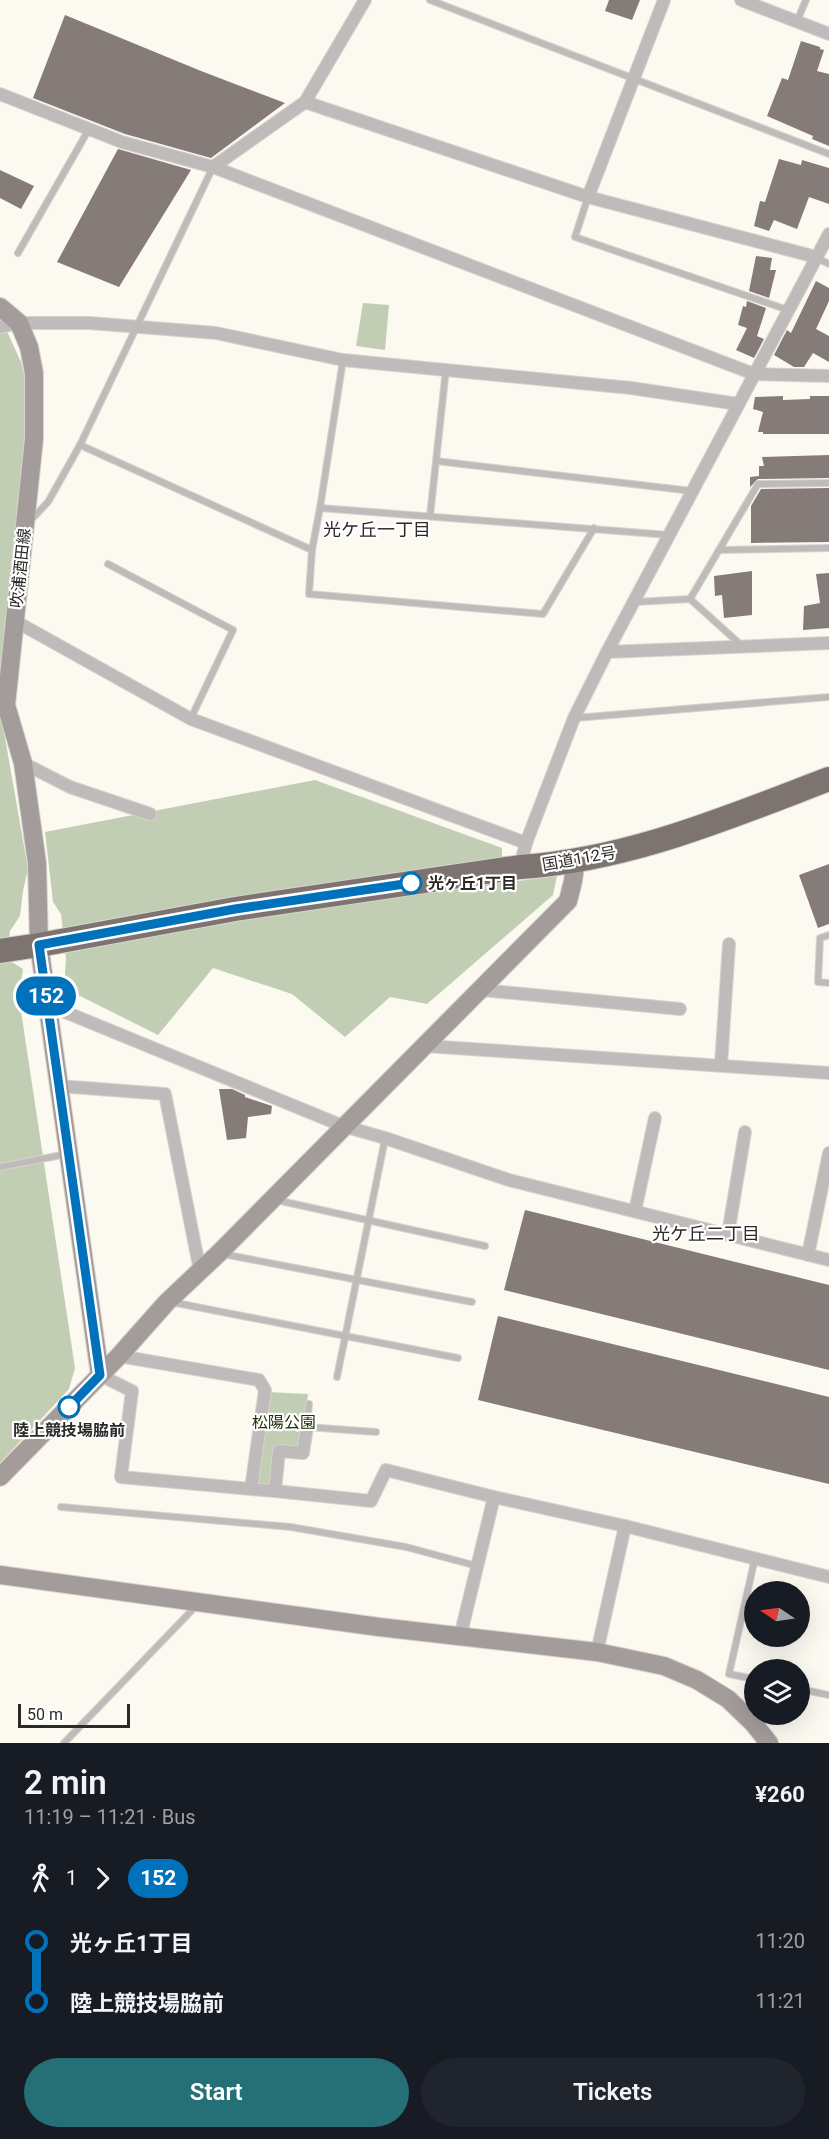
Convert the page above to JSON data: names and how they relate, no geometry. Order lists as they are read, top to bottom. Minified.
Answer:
{"streets":{"highway":["国道112号"],"street":["吹浦酒田線"]},"crossings":[["吹浦酒田線","国道112号"]],"districts":["光ケ丘一丁目","光ケ丘二丁目"],"parks":["松陽公園"],"places":["光ヶ丘1丁目","陸上競技場脇前"],"lines":["bus line 152"],"scale_bar":"50 m","north":"left","page":{"on_map":"152","scale":"50 m","heading":["2 min","11:19 – 11:21 · Bus","¥260"],"legs":["1","152"],"list":[{"name":"光ヶ丘1丁目","value":"11:20"},{"name":"陸上競技場脇前","value":"11:21"}],"buttons":["Start","Tickets"]}}
